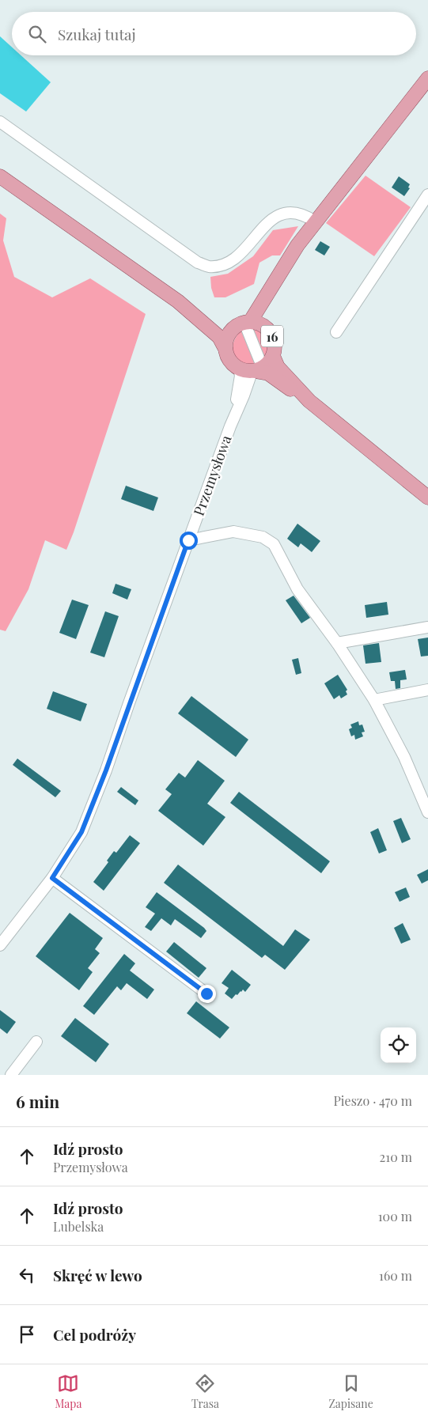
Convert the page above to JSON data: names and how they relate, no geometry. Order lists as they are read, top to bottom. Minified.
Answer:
{"streets":{"main road":["16"],"street":["Przemysłowa"]},"crossings":[["16","Przemysłowa"]],"page":{"search":"Szukaj tutaj","heading":["6 min","Pieszo · 470 m"],"list":[["Idź prosto","Przemysłowa","210 m"],["Idź prosto","Lubelska","100 m"],["Skręć w lewo","160 m"],"Cel podróży"],"nav":["Mapa","Trasa","Zapisane"]}}
